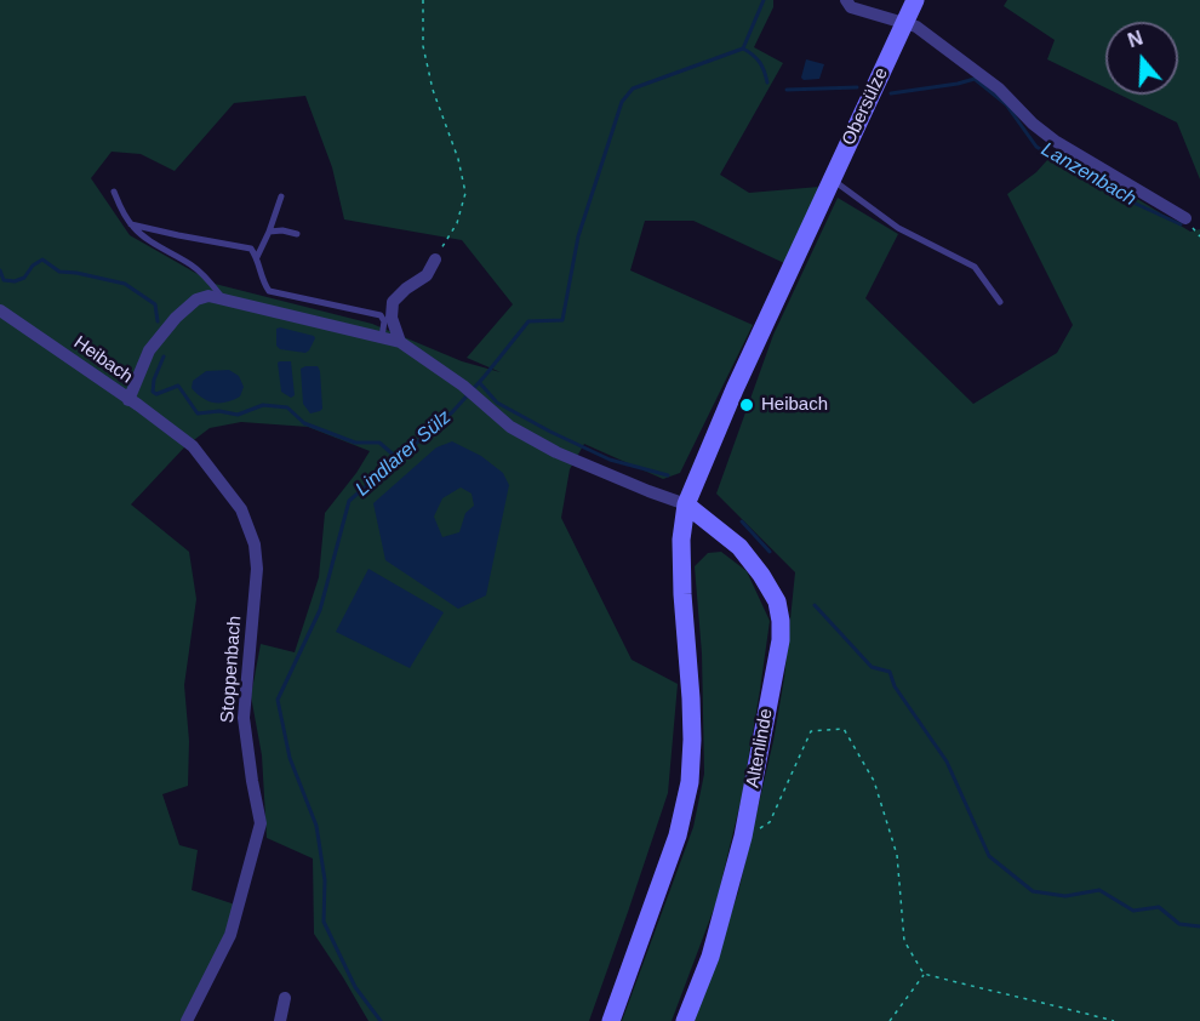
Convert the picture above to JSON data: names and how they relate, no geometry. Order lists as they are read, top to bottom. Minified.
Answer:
{"streets":{"main road":["Obersülze","Altenlinde"],"street":["Heibach","Stoppenbach"]},"crossings":[["Obersülze","Heibach"],["Obersülze","Altenlinde"],["Heibach","Stoppenbach"],["Heibach","Altenlinde"]],"water":["Lanzenbach","Lindlarer Sülz"],"places":["Heibach"],"north":"top"}
